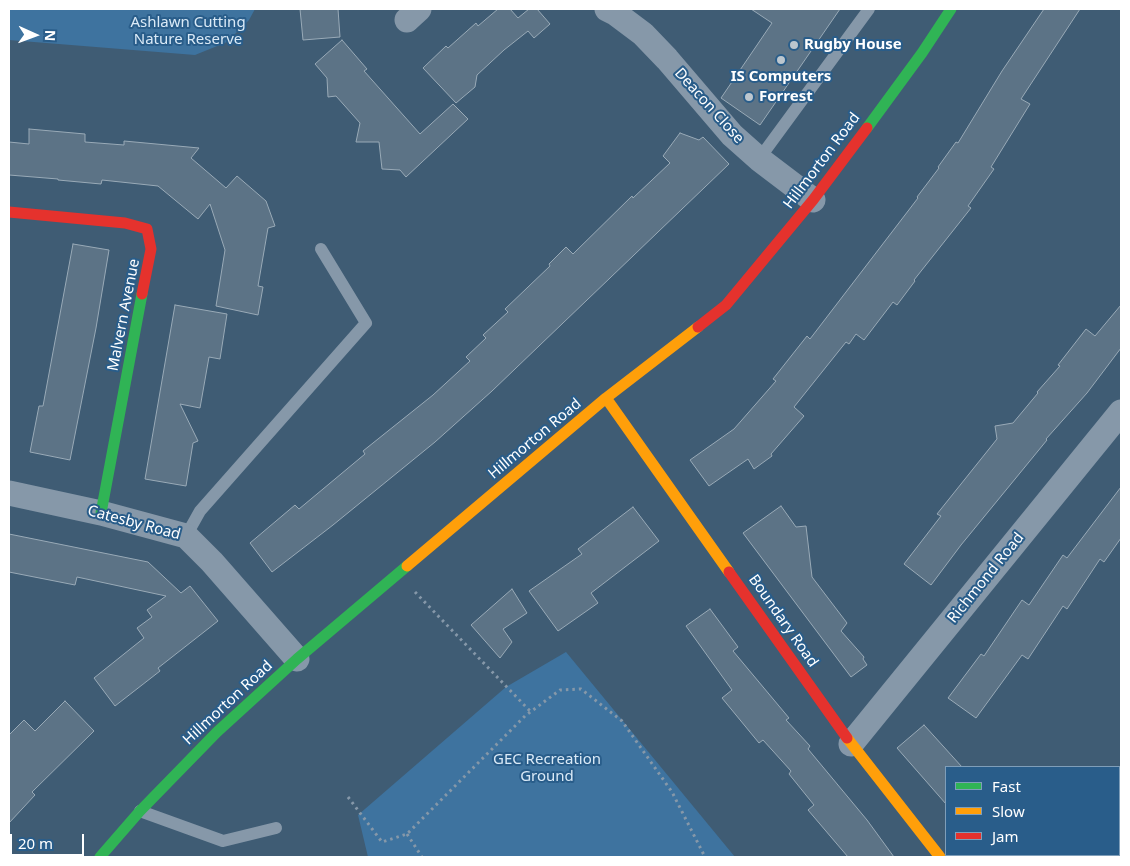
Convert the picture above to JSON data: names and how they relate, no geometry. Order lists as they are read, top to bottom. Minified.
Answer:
{"streets":{"main road":["Hillmorton Road","Malvern Avenue","Boundary Road"],"street":["Deacon Close","Catesby Road","Richmond Road"]},"crossings":[["Deacon Close","Hillmorton Road"],["Hillmorton Road","Catesby Road"],["Hillmorton Road","Boundary Road"],["Malvern Avenue","Catesby Road"],["Richmond Road","Boundary Road"]],"parks":["Ashlawn Cutting Nature Reserve","GEC Recreation Ground"],"places":["Rugby House","IS Computers","Forrest"],"legend":["Fast","Slow","Jam"],"scale_bar":"20 m","north":"right"}
